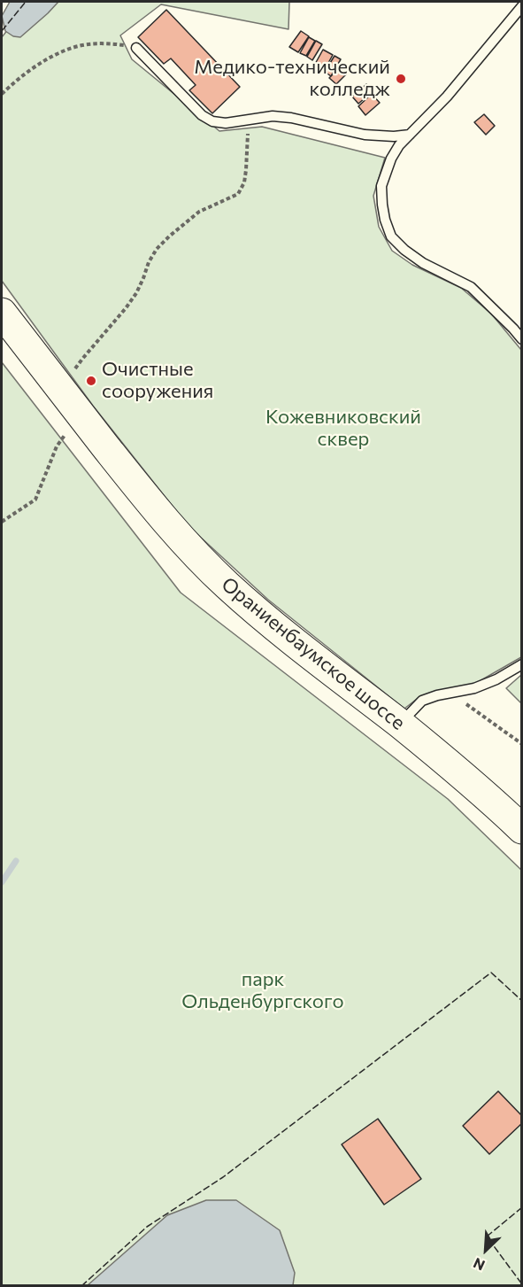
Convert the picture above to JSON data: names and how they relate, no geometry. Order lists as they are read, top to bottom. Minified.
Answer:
{"streets":{"main road":["Ораниенбаумское шоссе"]},"parks":["Кожевниковский сквер","парк Ольденбургского"],"places":["Медико-технический колледж","Очистные сооружения"],"north":"bottom left"}
